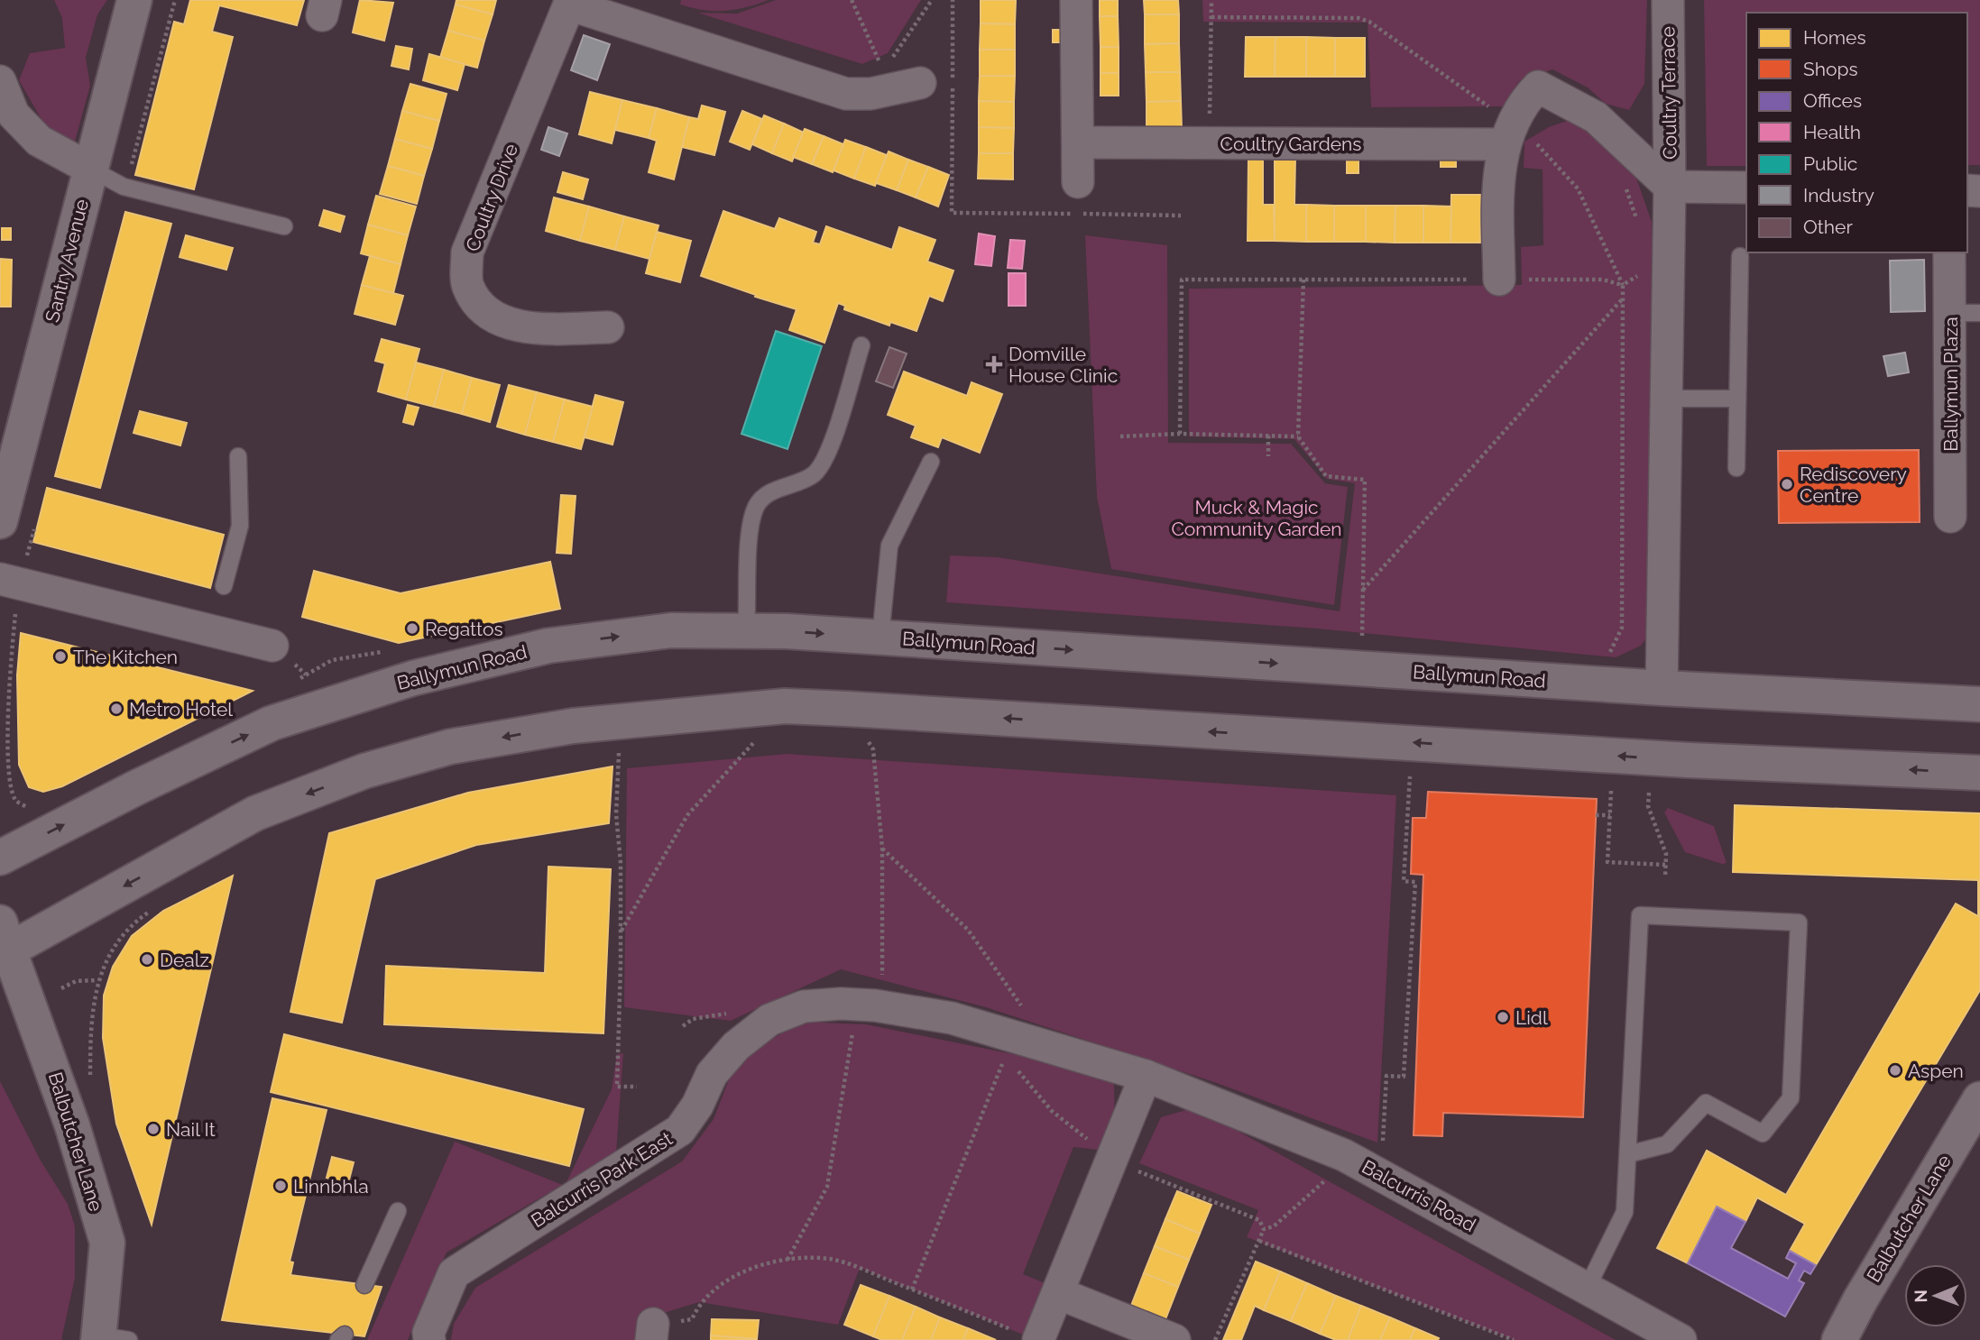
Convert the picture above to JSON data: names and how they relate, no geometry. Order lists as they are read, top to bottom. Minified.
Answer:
{"streets":{"main road":["Santry Avenue","Ballymun Road","Balbutcher Lane"],"street":["Coultry Terrace","Coultry Gardens","Coultry Drive","Ballymun Plaza","Balcurris Park East","Balcurris Road"]},"crossings":[["Coultry Terrace","Ballymun Road"],["Balcurris Park East","Balcurris Road"]],"parks":["Muck & Magic Community Garden"],"places":{"health":["Domville House Clinic"],"other":["Rediscovery Centre","Regattos","The Kitchen","Metro Hotel","Dealz","Lidl","Aspen","Nail It","Linnbhla"]},"legend":["Homes","Shops","Offices","Health","Public","Industry","Other"],"north":"left"}
